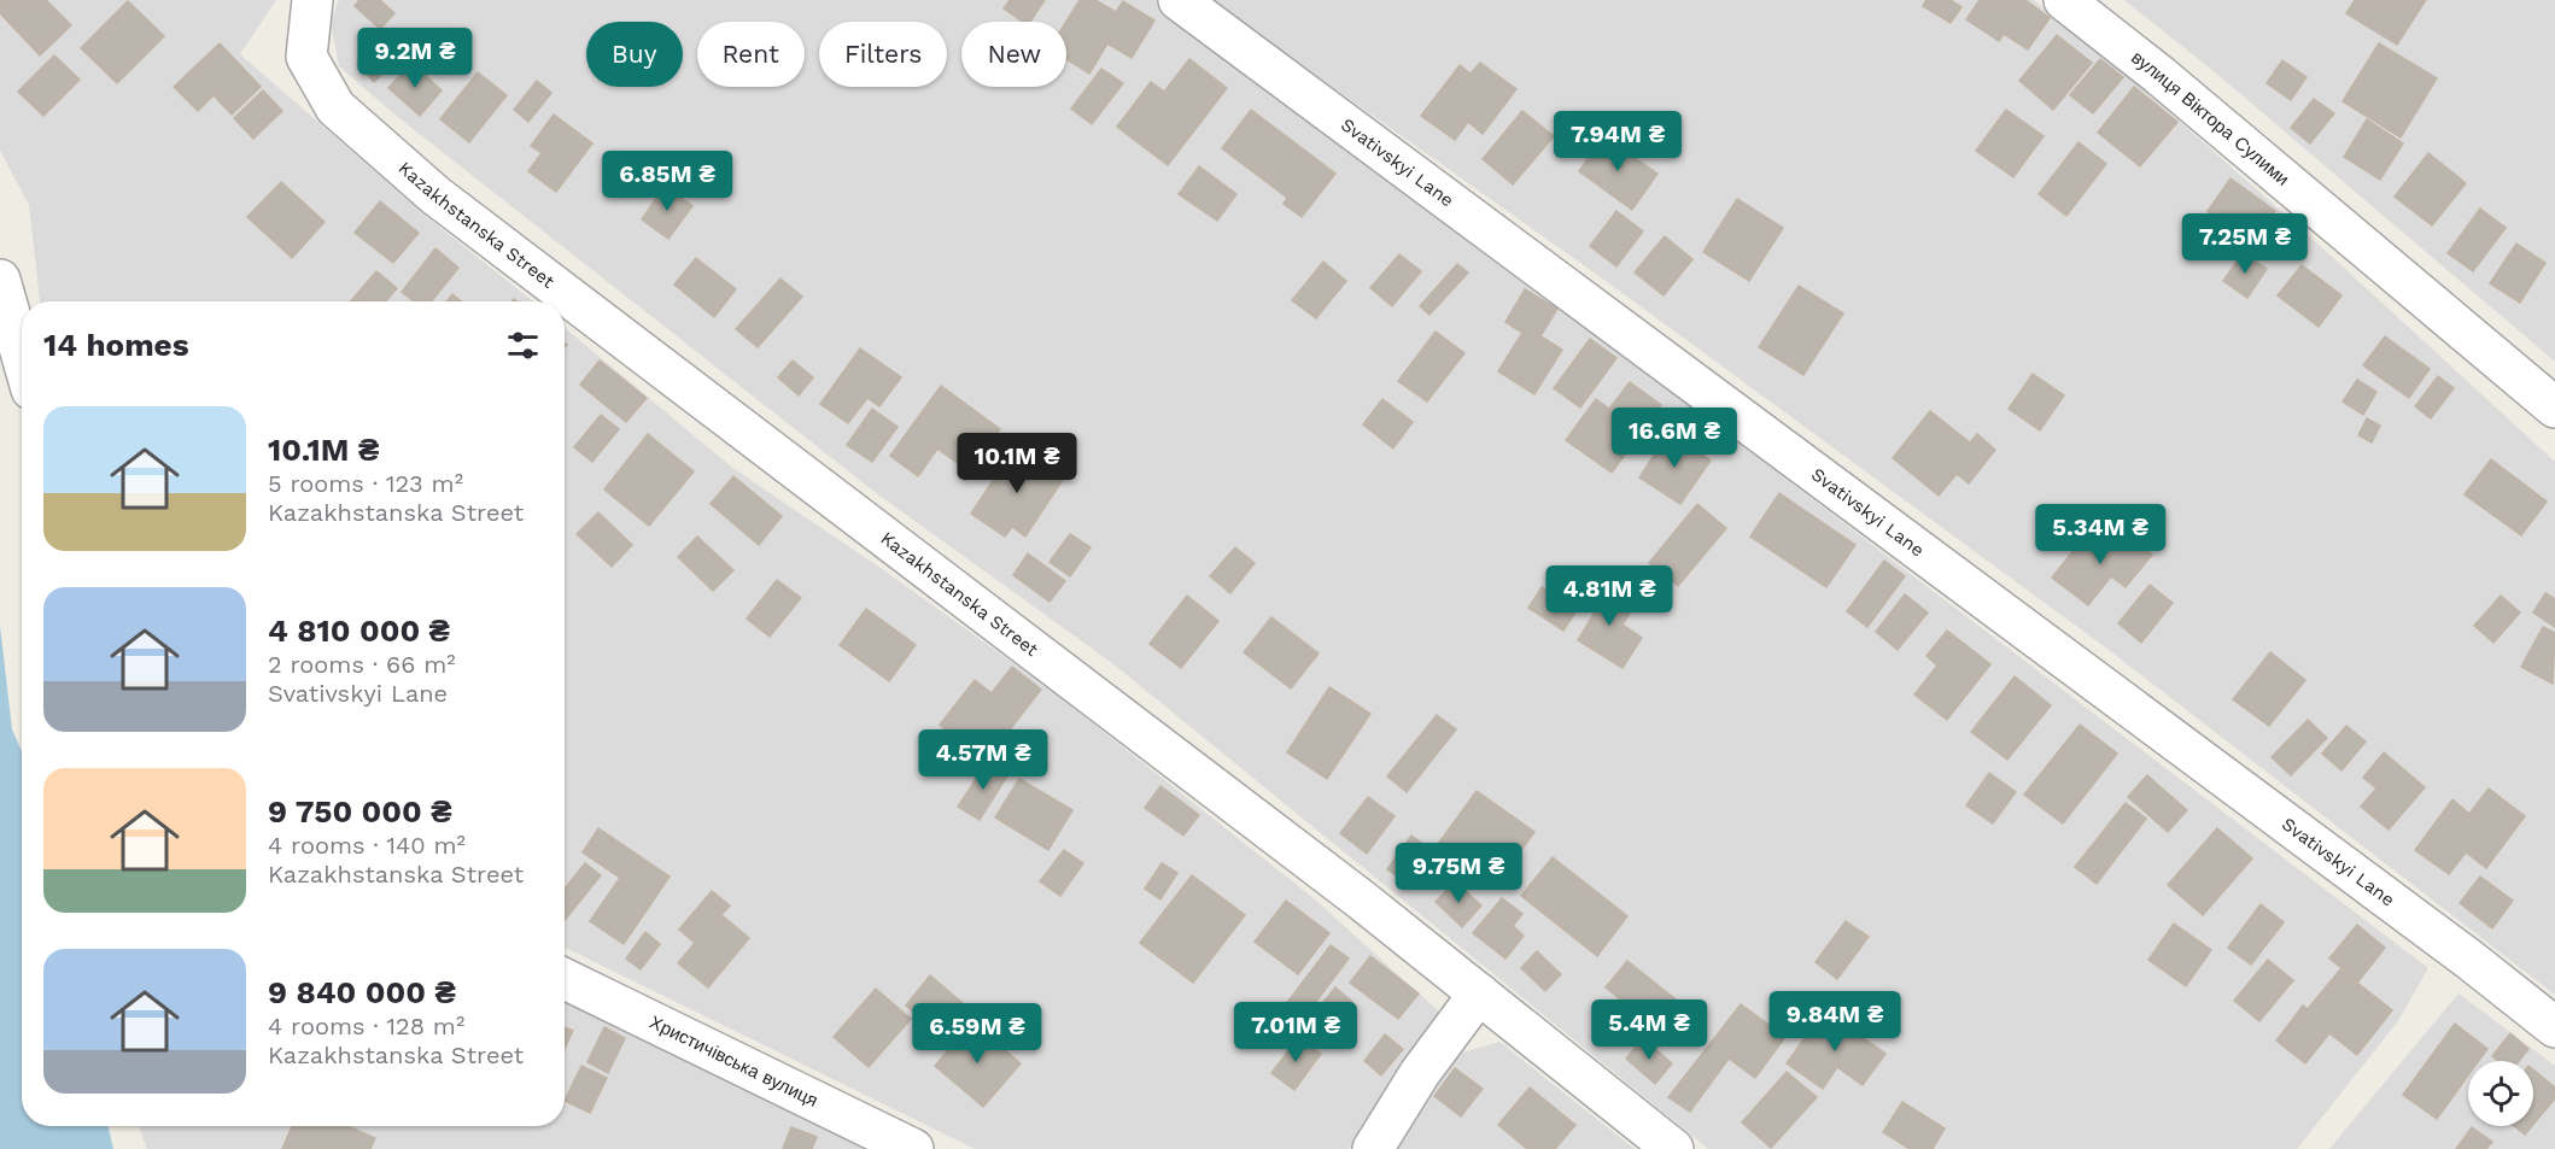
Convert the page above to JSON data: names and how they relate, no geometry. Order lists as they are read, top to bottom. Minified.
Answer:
{"streets":{"street":["вулиця Віктора Сулими","Svativskyi Lane","Kazakhstanska Street","Христичівська вулиця"]},"page":{"chip":["Buy","Rent","Filters","New"],"price":["9.2M ₴","7.94M ₴","6.85M ₴","7.25M ₴","16.6M ₴","10.1M ₴","5.34M ₴","4.81M ₴","4.57M ₴","9.75M ₴","9.84M ₴","5.4M ₴","7.01M ₴","6.59M ₴"],"heading":"14 homes","list":[{"name":"10.1M ₴","note":"5 rooms · 123 m² · Kazakhstanska Street"},{"name":"4 810 000 ₴","note":"2 rooms · 66 m² · Svativskyi Lane"},{"name":"9 750 000 ₴","note":"4 rooms · 140 m² · Kazakhstanska Street"},{"name":"9 840 000 ₴","note":"4 rooms · 128 m² · Kazakhstanska Street"}]}}
